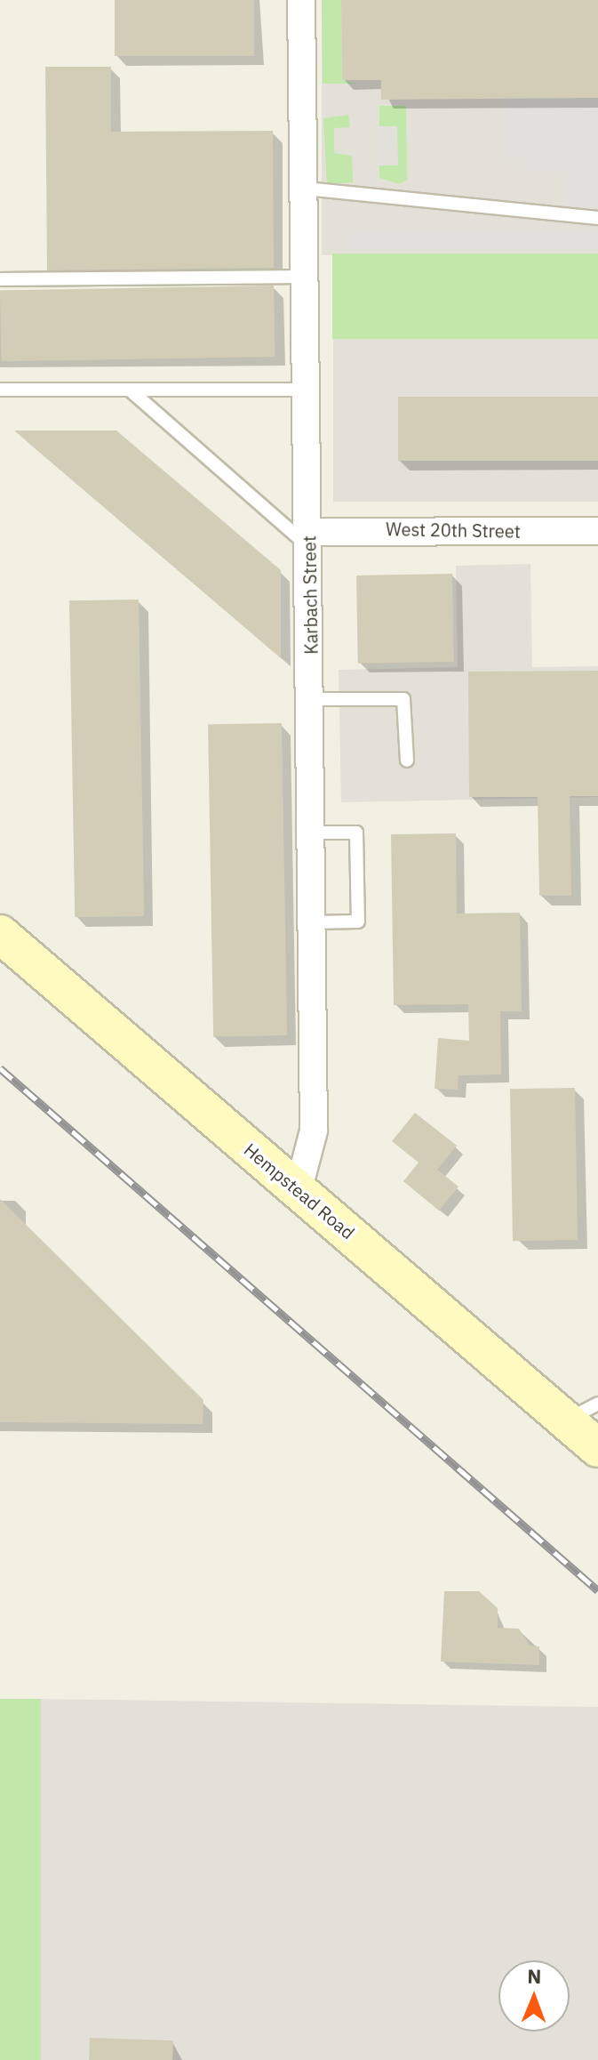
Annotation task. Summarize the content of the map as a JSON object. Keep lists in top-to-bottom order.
{
  "streets": {
    "main road": ["Hempstead Road"],
    "street": ["West 20th Street", "Karbach Street"]
  },
  "crossings": [
    ["West 20th Street", "Karbach Street"],
    ["Karbach Street", "Hempstead Road"]
  ],
  "north": "top"
}
